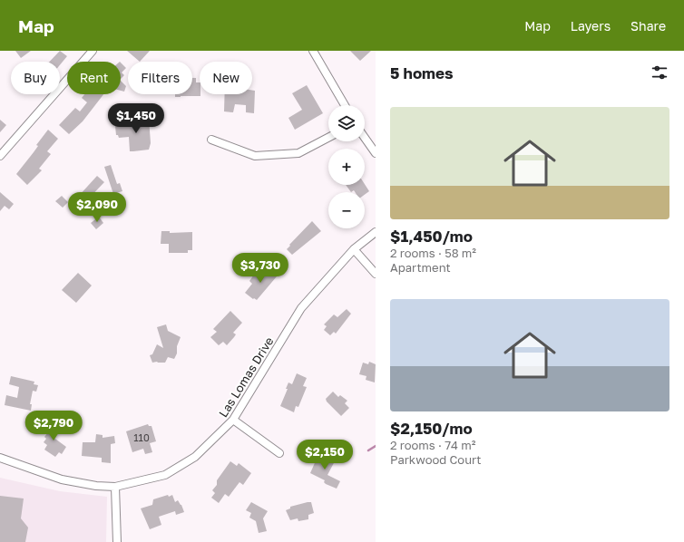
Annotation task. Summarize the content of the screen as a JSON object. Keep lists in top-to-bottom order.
{
  "streets": {
    "street": ["Las Lomas Drive"]
  },
  "house_numbers": ["110"],
  "page": {
    "header": "Map",
    "nav": ["Map", "Layers", "Share"],
    "heading": "5 homes",
    "chip": [
      "Buy",
      "Rent",
      "Filters",
      "New"
    ],
    "list": [
      {
        "name": "$1,450/mo",
        "note": "2 rooms · 58 m² · Apartment"
      },
      {
        "name": "$2,150/mo",
        "note": "2 rooms · 74 m² · Parkwood Court"
      }
    ],
    "price": [
      "$1,450",
      "$2,090",
      "$3,730",
      "$2,790",
      "$2,150"
    ],
    "map_buttons": ["+", "−"]
  }
}
